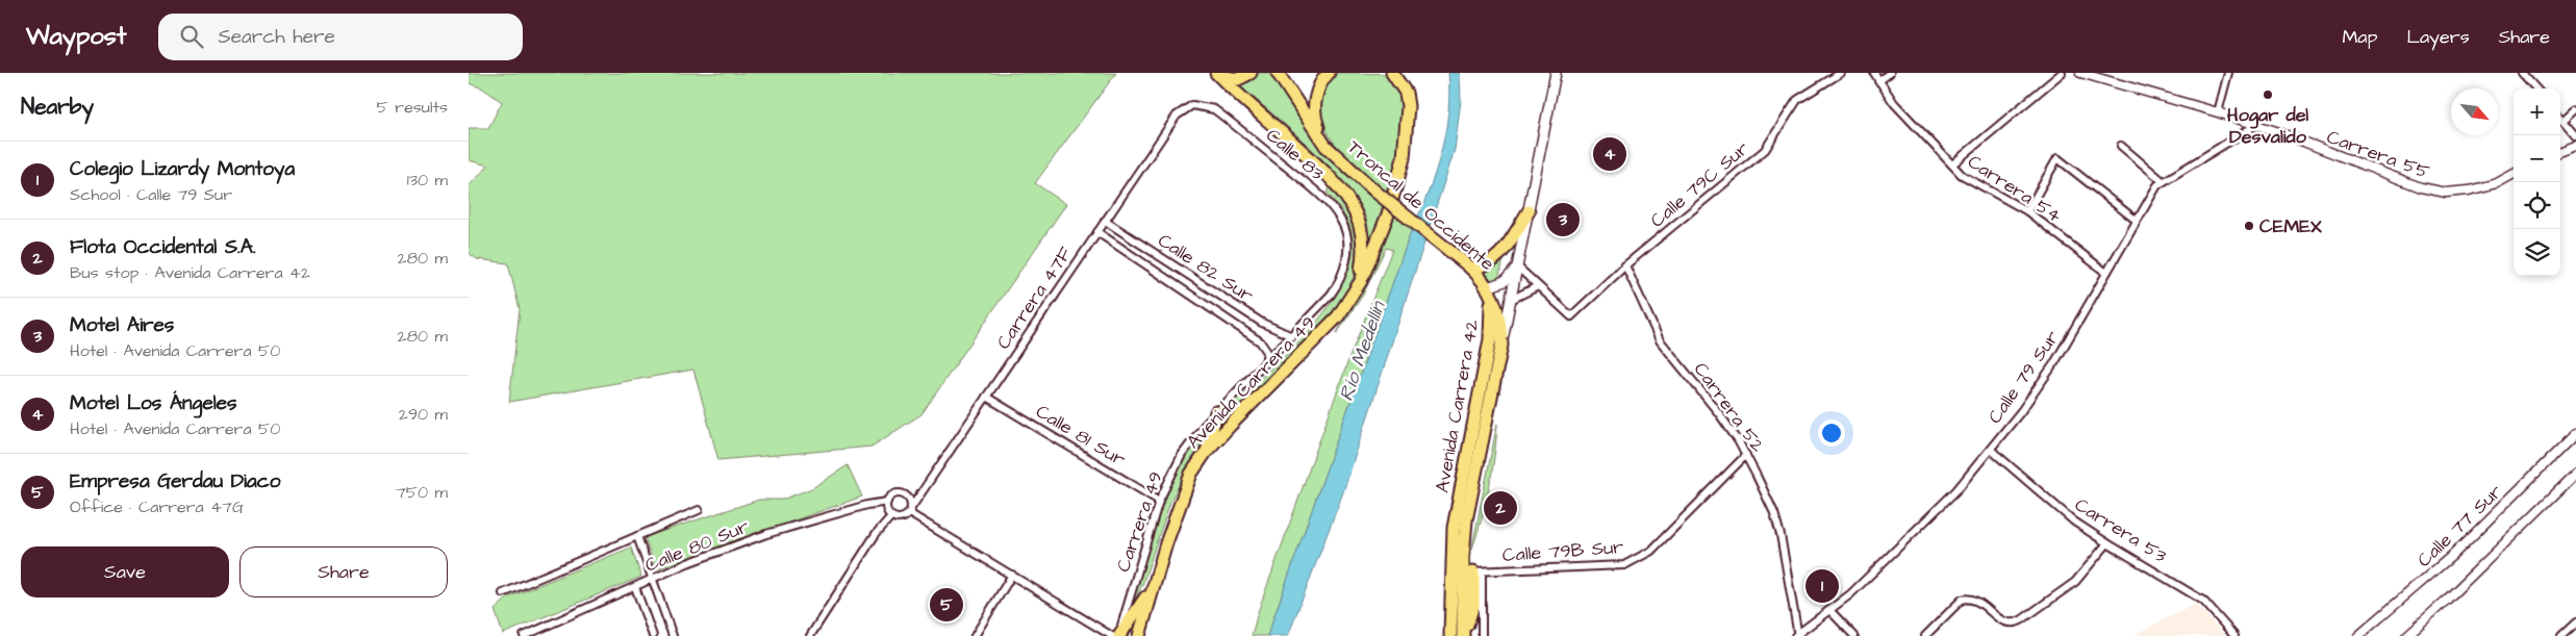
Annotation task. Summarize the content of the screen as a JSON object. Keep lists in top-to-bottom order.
{
  "streets": {
    "highway": ["Troncal de Occidente", "Avenida Carrera 49", "Avenida Carrera 42"],
    "street": [
      "Calle 83",
      "Carrera 55",
      "Calle 79C Sur",
      "Carrera 54",
      "Calle 82 Sur",
      "Carrera 47F",
      "Calle 79 Sur",
      "Carrera 52",
      "Calle 81 Sur",
      "Carrera 49",
      "Calle 77 Sur",
      "Carrera 53",
      "Calle 80 Sur",
      "Calle 79B Sur"
    ]
  },
  "crossings": [
    ["Calle 83", "Carrera 47F"],
    ["Calle 83", "Carrera 49"],
    ["Carrera 55", "Calle 79 Sur"],
    ["Calle 79C Sur", "Carrera 52"],
    ["Carrera 54", "Calle 79 Sur"],
    ["Troncal de Occidente", "Avenida Carrera 49"],
    ["Troncal de Occidente", "Avenida Carrera 42"],
    ["Calle 82 Sur", "Carrera 47F"],
    ["Calle 82 Sur", "Carrera 49"],
    ["Carrera 47F", "Calle 81 Sur"],
    ["Carrera 47F", "Calle 80 Sur"],
    ["Calle 79 Sur", "Carrera 52"],
    ["Calle 79 Sur", "Carrera 53"],
    ["Avenida Carrera 42", "Calle 79B Sur"],
    ["Carrera 52", "Calle 79B Sur"],
    ["Calle 81 Sur", "Carrera 49"]
  ],
  "water": ["Río Medellín"],
  "places": ["Hogar del Desvalido", "CEMEX"],
  "north": "bottom right",
  "page": {
    "header": "Waypost",
    "search": "Search here",
    "nav": ["Map", "Layers", "Share"],
    "heading": ["Nearby", "5 results"],
    "map_buttons": ["+", "−"],
    "pins": [
      "4",
      "3",
      "2",
      "1",
      "5"
    ],
    "list": [
      {
        "mark": "1",
        "name": "Colegio Lizardy Montoya",
        "note": "School · Calle 79 Sur",
        "value": "130 m"
      },
      {
        "mark": "2",
        "name": "Flota Occidental S.A.",
        "note": "Bus stop · Avenida Carrera 42",
        "value": "280 m"
      },
      {
        "mark": "3",
        "name": "Motel Aires",
        "note": "Hotel · Avenida Carrera 50",
        "value": "280 m"
      },
      {
        "mark": "4",
        "name": "Motel Los Ángeles",
        "note": "Hotel · Avenida Carrera 50",
        "value": "290 m"
      },
      {
        "mark": "5",
        "name": "Empresa Gerdau Diaco",
        "note": "Office · Carrera 47G",
        "value": "750 m"
      }
    ],
    "buttons": ["Save", "Share"]
  }
}
